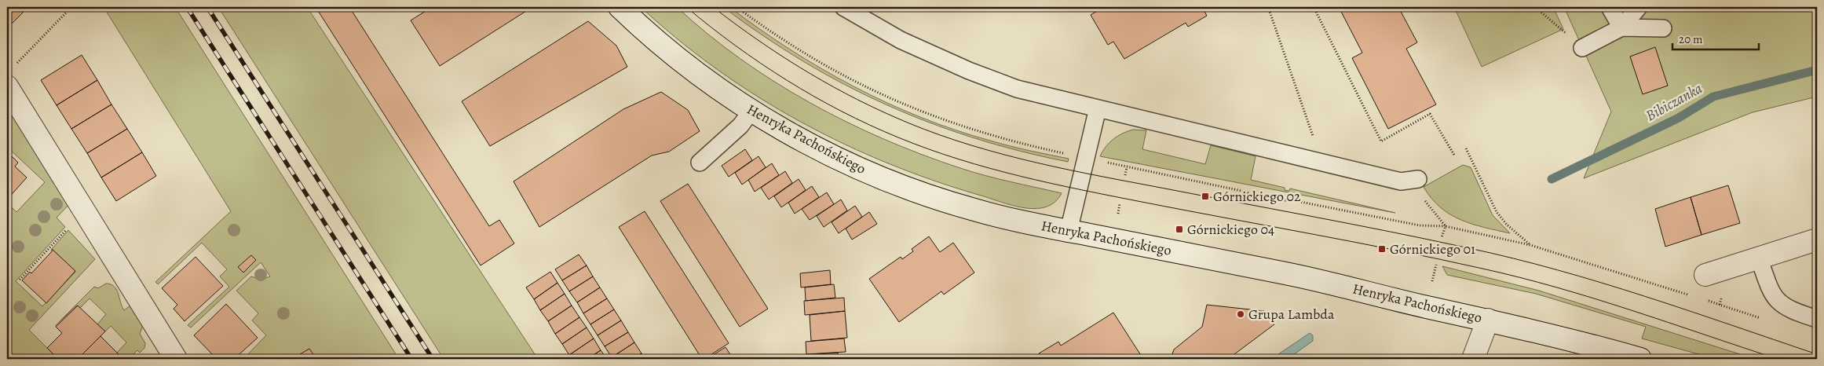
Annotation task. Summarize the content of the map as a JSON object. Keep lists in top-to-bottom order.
{
  "streets": {
    "street": ["Henryka Pachońskiego"]
  },
  "water": ["Bibiczanka"],
  "places": {
    "transit": ["Górnickiego 02", "Górnickiego 04", "Górnickiego 01"],
    "other": ["Grupa Lambda"]
  },
  "scale_bar": "20 m"
}
